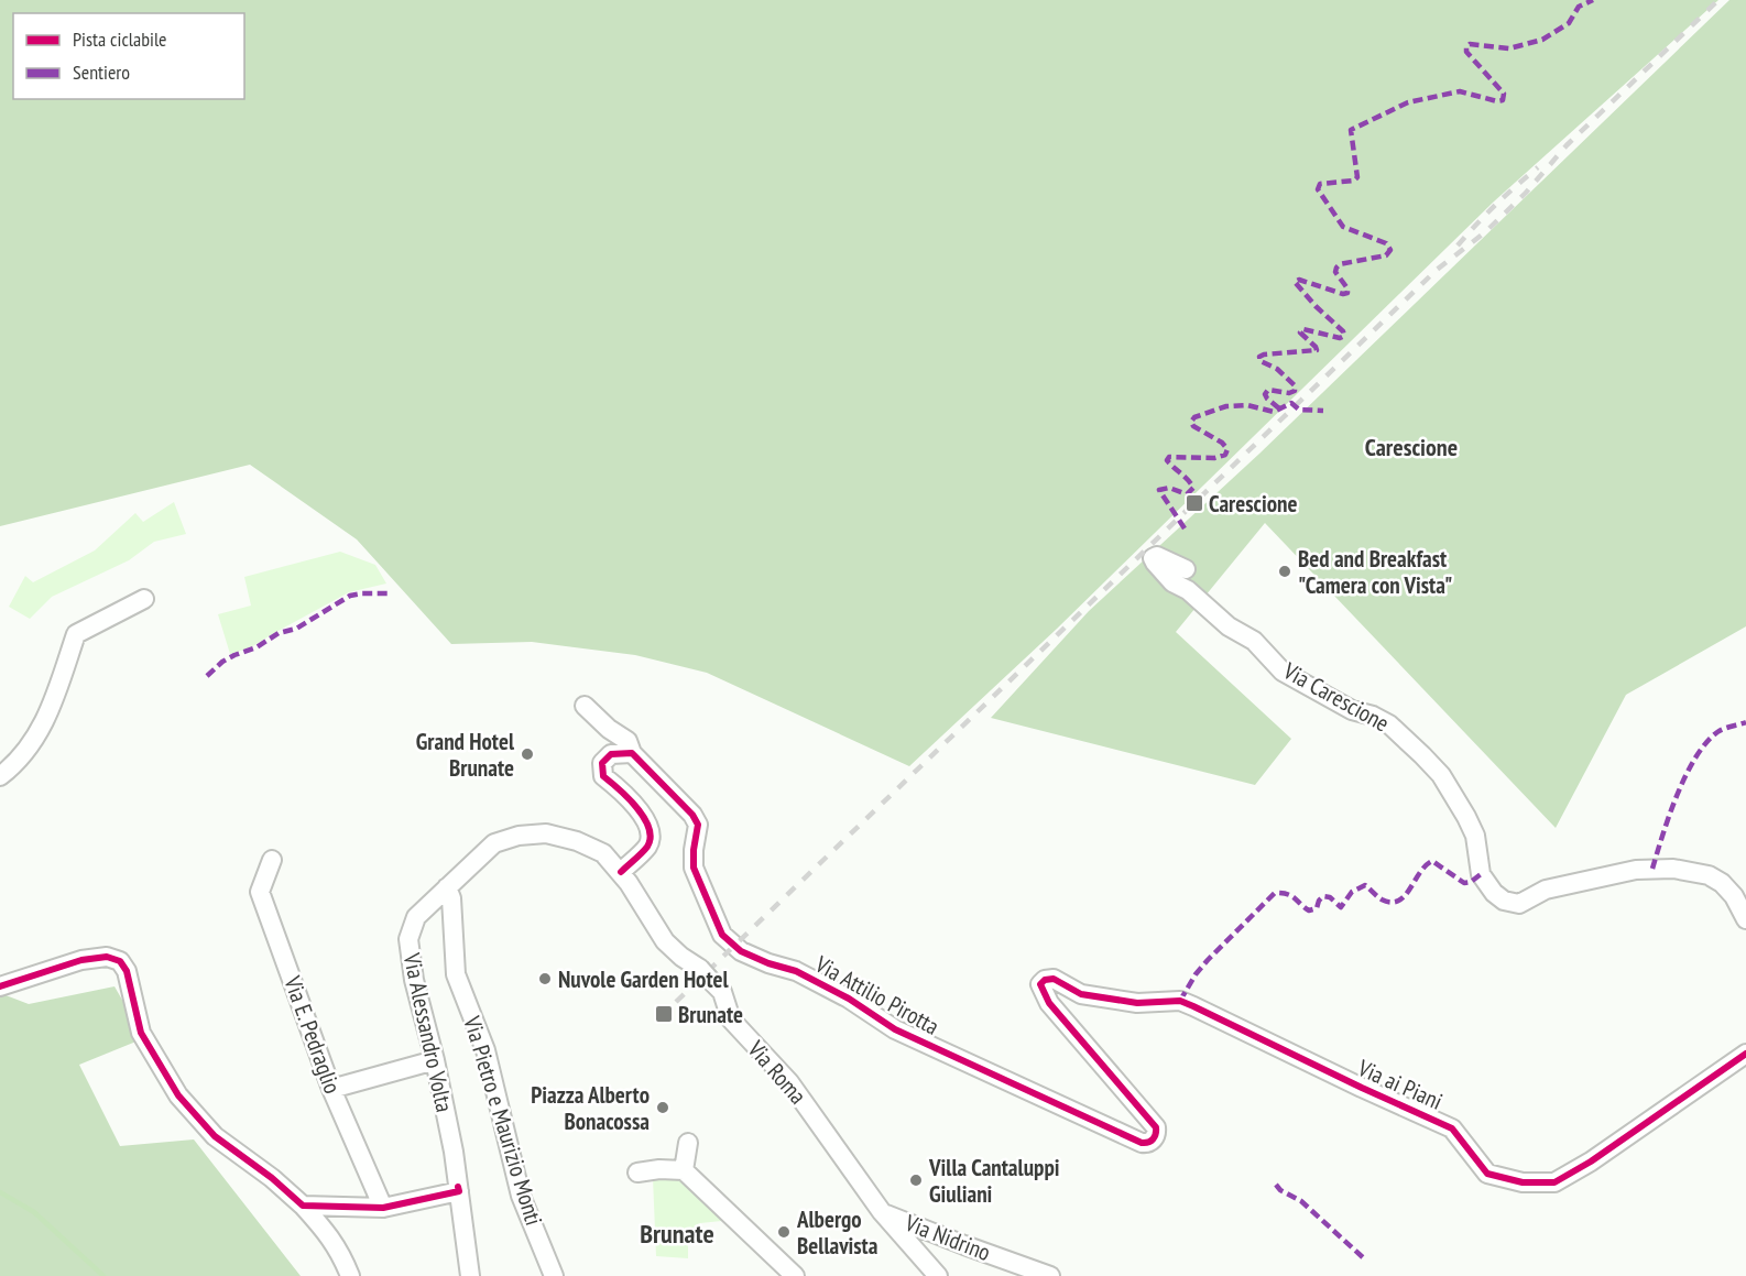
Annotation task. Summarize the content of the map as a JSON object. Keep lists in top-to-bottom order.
{
  "streets": {
    "street": [
      "Via Carescione",
      "Via Attilio Pirotta",
      "Via Alessandro Volta",
      "Via E. Pedraglio",
      "Via Roma",
      "Via ai Piani",
      "Via Pietro e Maurizio Monti",
      "Via Nidrino"
    ]
  },
  "crossings": [
    ["Via Attilio Pirotta", "Via ai Piani"],
    ["Via Alessandro Volta", "Via Roma"],
    ["Via Alessandro Volta", "Via Pietro e Maurizio Monti"],
    ["Via Roma", "Via Nidrino"]
  ],
  "districts": ["Carescione", "Brunate"],
  "places": {
    "transit": ["Carescione", "Brunate"],
    "other": [
      "Bed and Breakfast \"Camera con Vista\"",
      "Grand Hotel Brunate",
      "Nuvole Garden Hotel",
      "Piazza Alberto Bonacossa",
      "Villa Cantaluppi Giuliani",
      "Albergo Bellavista"
    ]
  },
  "legend": ["Pista ciclabile", "Sentiero"]
}
